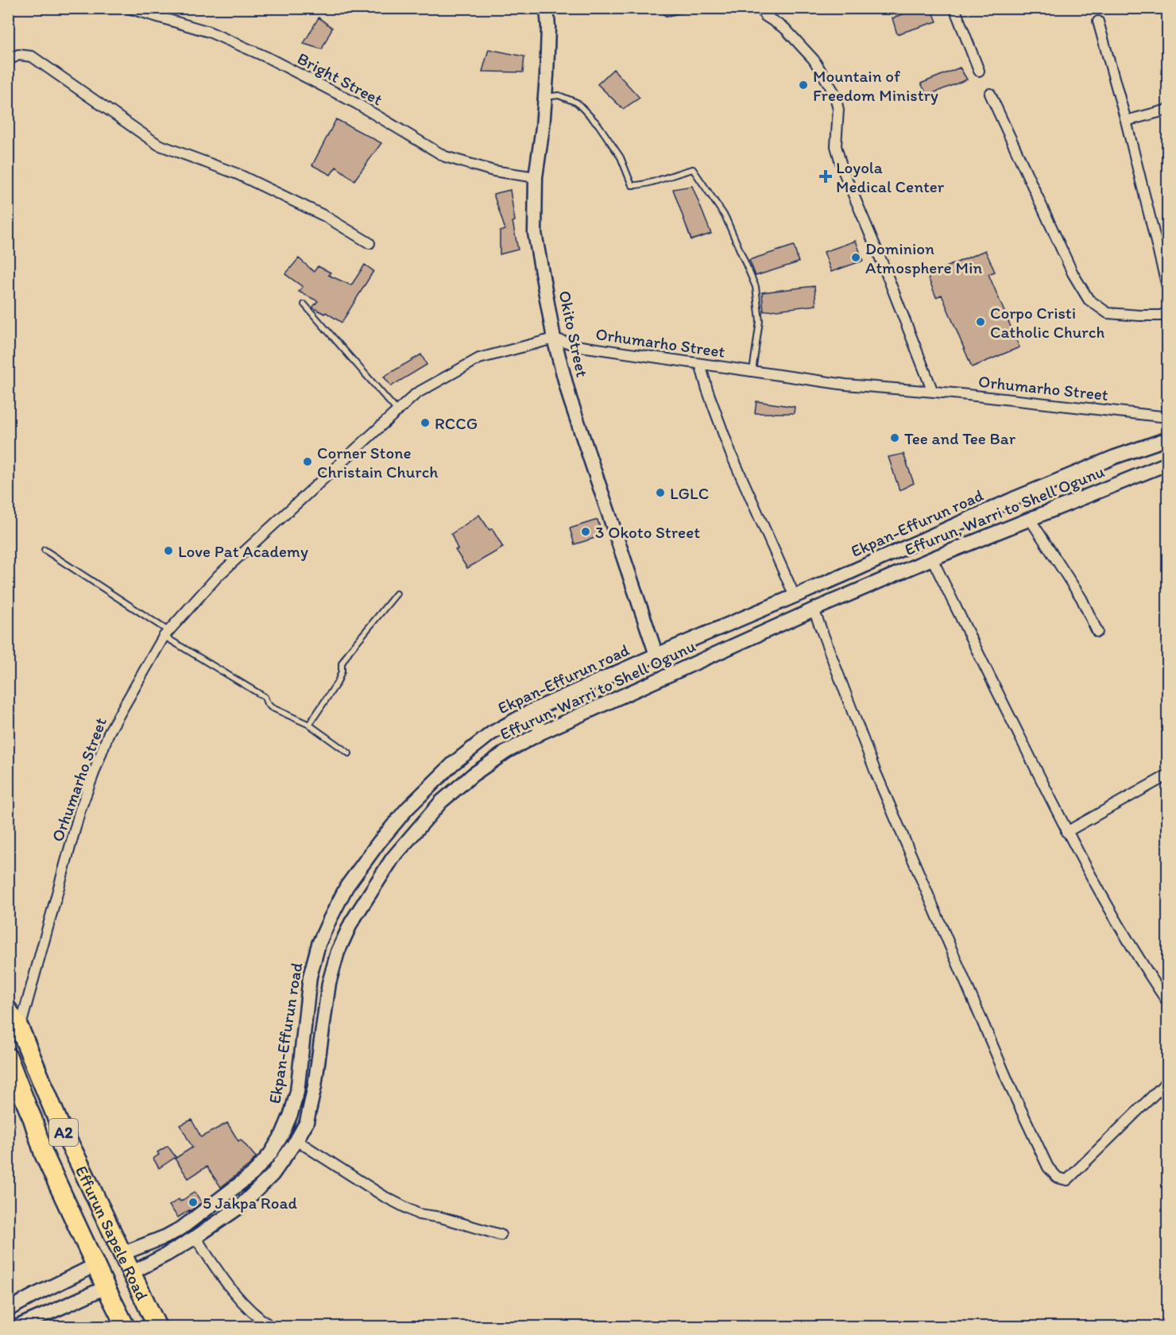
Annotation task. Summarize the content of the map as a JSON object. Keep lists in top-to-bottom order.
{
  "streets": {
    "highway": ["A2", "Effurun Sapele Road"],
    "main road": ["Okito Street", "Effurun, Warri to Shell Ogunu", "Ekpan-Effurun road"],
    "street": ["Bright Street", "Orhumarho Street"]
  },
  "crossings": [
    ["Bright Street", "Okito Street"],
    ["Okito Street", "Orhumarho Street"],
    ["Okito Street", "Ekpan-Effurun road"],
    ["Orhumarho Street", "Effurun Sapele Road"],
    ["Effurun, Warri to Shell Ogunu", "Effurun Sapele Road"],
    ["Ekpan-Effurun road", "Effurun Sapele Road"]
  ],
  "places": {
    "other": [
      "Mountain of Freedom Ministry",
      "Dominion Atmosphere Min",
      "Corpo Cristi Catholic Church",
      "RCCG",
      "Tee and Tee Bar",
      "Corner Stone Christain Church",
      "LGLC",
      "3 Okoto Street",
      "Love Pat Academy",
      "5 Jakpa Road"
    ],
    "health": ["Loyola Medical Center"]
  }
}
